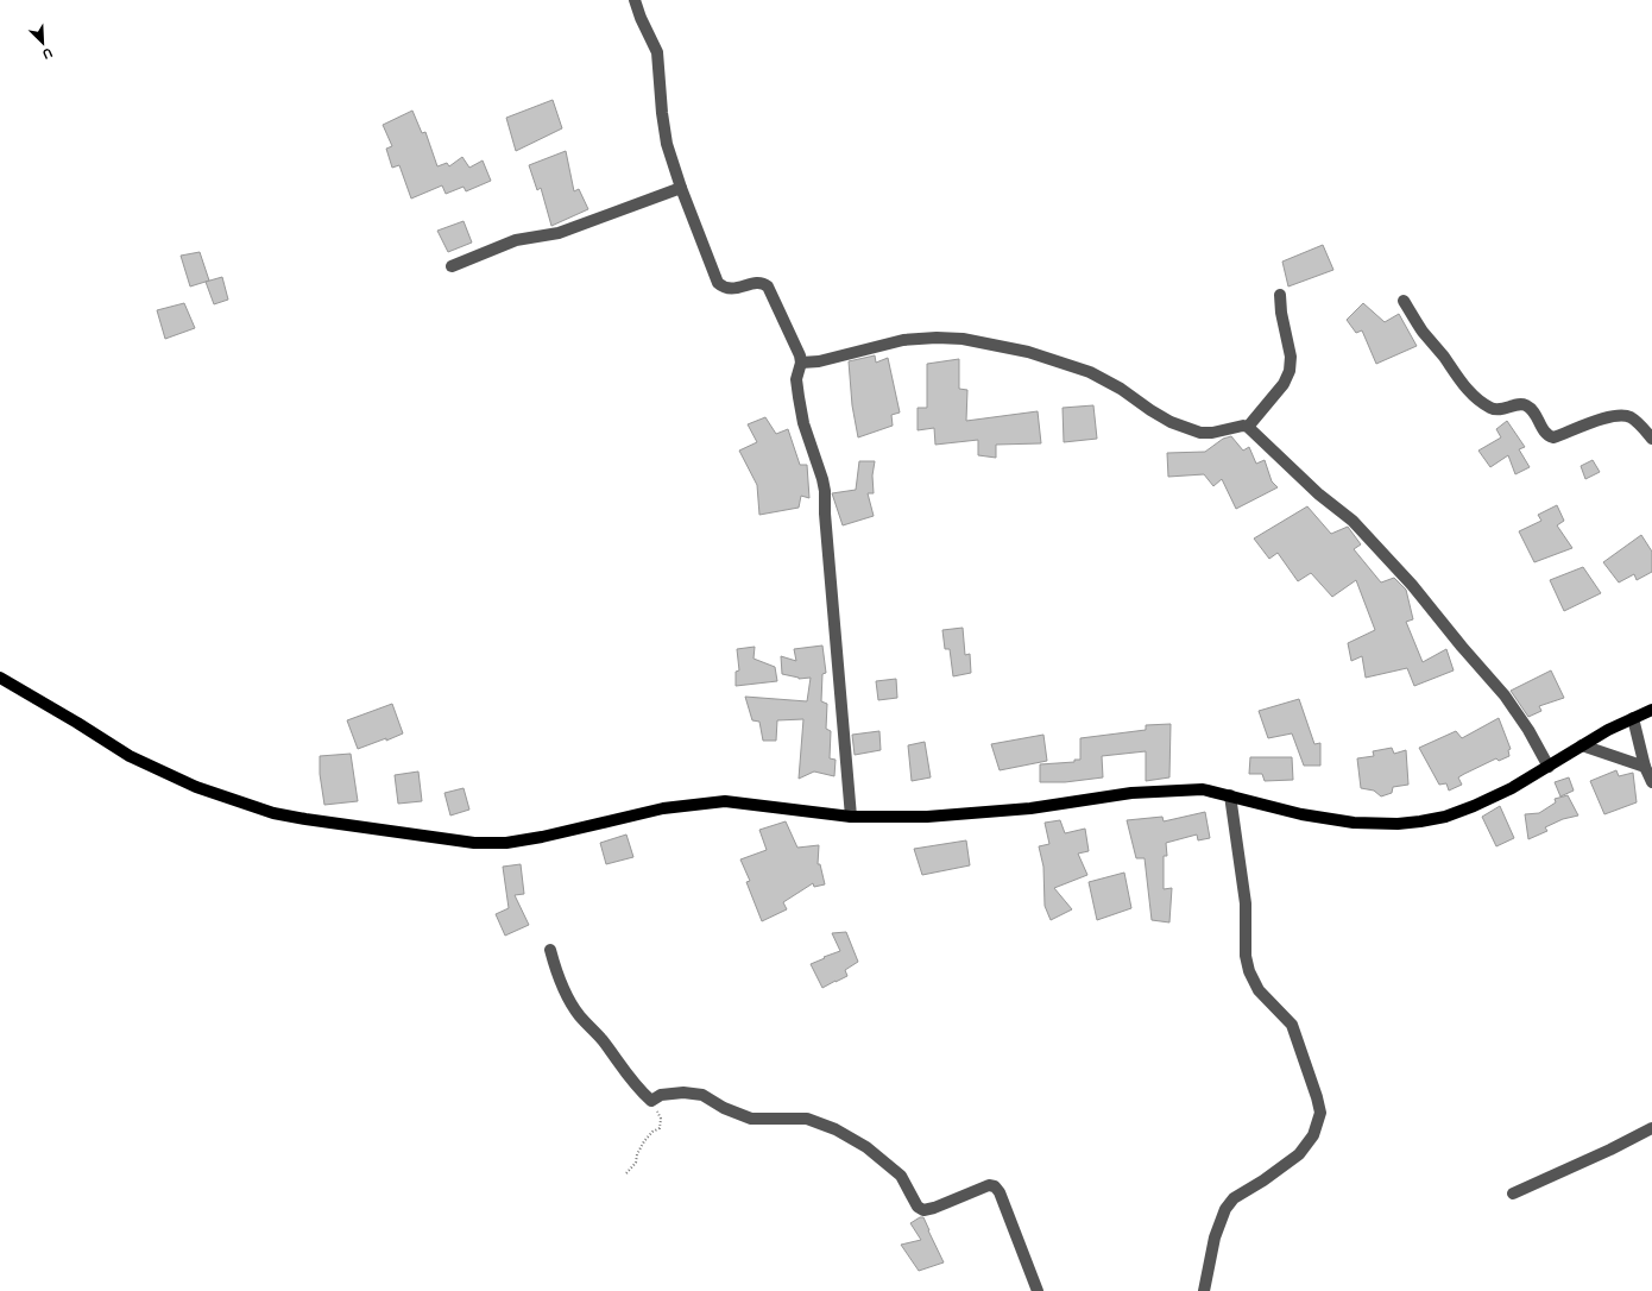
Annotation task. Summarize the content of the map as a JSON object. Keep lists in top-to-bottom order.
{
  "north": "bottom right"
}
